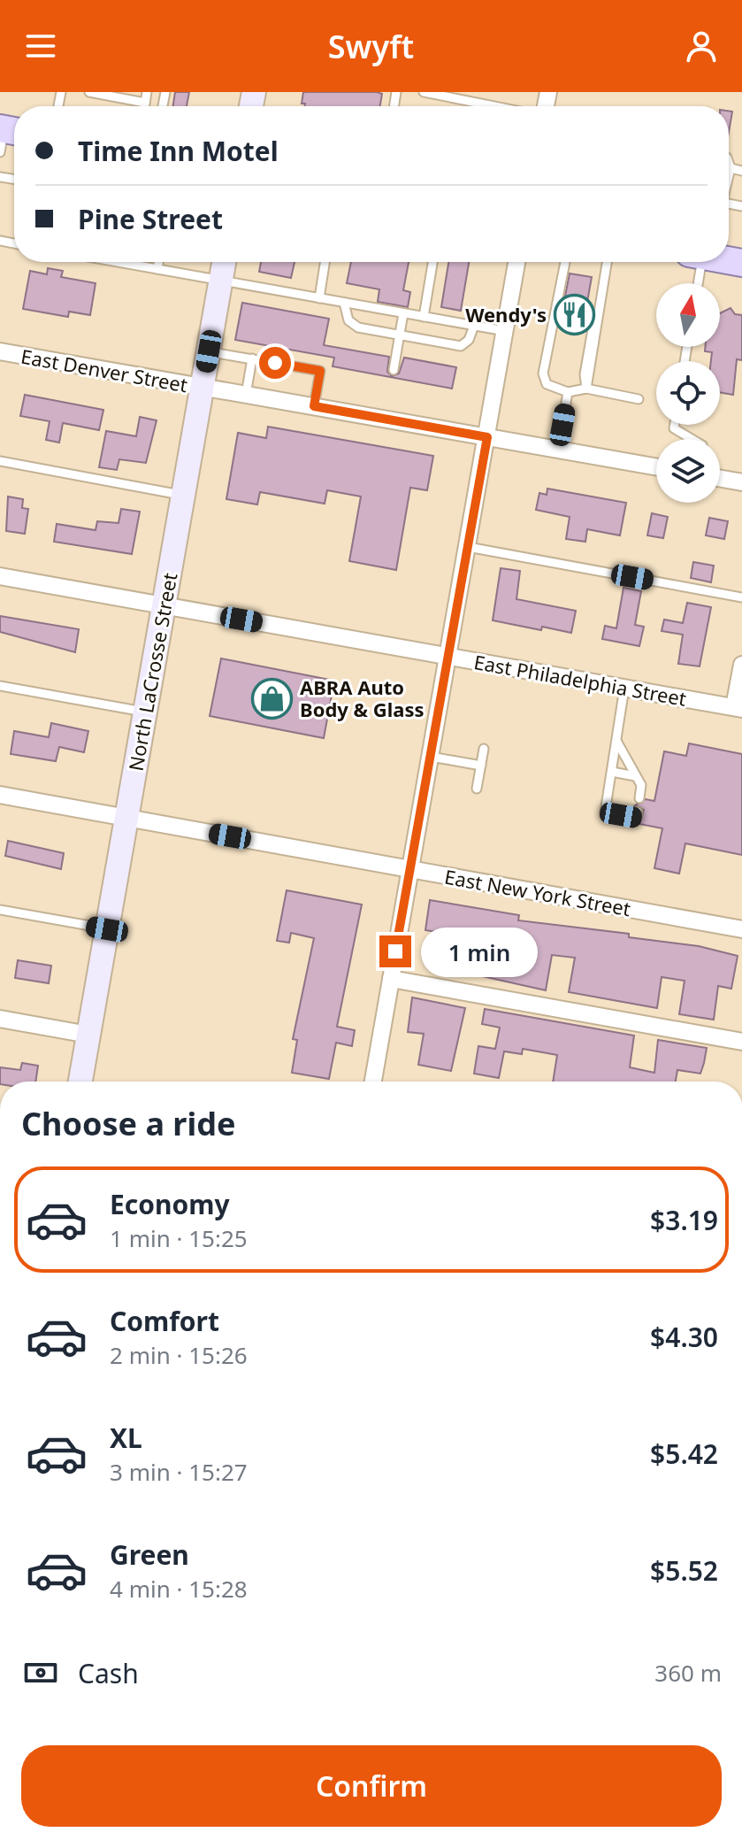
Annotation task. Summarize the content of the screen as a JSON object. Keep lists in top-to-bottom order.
{
  "streets": {
    "main road": ["North LaCrosse Street"],
    "street": ["East Denver Street", "East Philadelphia Street", "East New York Street"]
  },
  "crossings": [
    ["East Denver Street", "North LaCrosse Street"],
    ["North LaCrosse Street", "East Philadelphia Street"],
    ["North LaCrosse Street", "East New York Street"]
  ],
  "places": {
    "restaurant": ["Wendy's"],
    "shop": ["ABRA Auto Body & Glass"]
  },
  "north": "top",
  "page": {
    "header": "Swyft",
    "banner": ["Time Inn Motel", "Pine Street"],
    "bubble": "1 min",
    "heading": "Choose a ride",
    "list": [
      {
        "name": "Economy",
        "note": "1 min · 15:25",
        "value": "$3.19"
      },
      {
        "name": "Comfort",
        "note": "2 min · 15:26",
        "value": "$4.30"
      },
      {
        "name": "XL",
        "note": "3 min · 15:27",
        "value": "$5.42"
      },
      {
        "name": "Green",
        "note": "4 min · 15:28",
        "value": "$5.52"
      }
    ],
    "pay": ["Cash", "360 m"],
    "buttons": "Confirm"
  }
}
